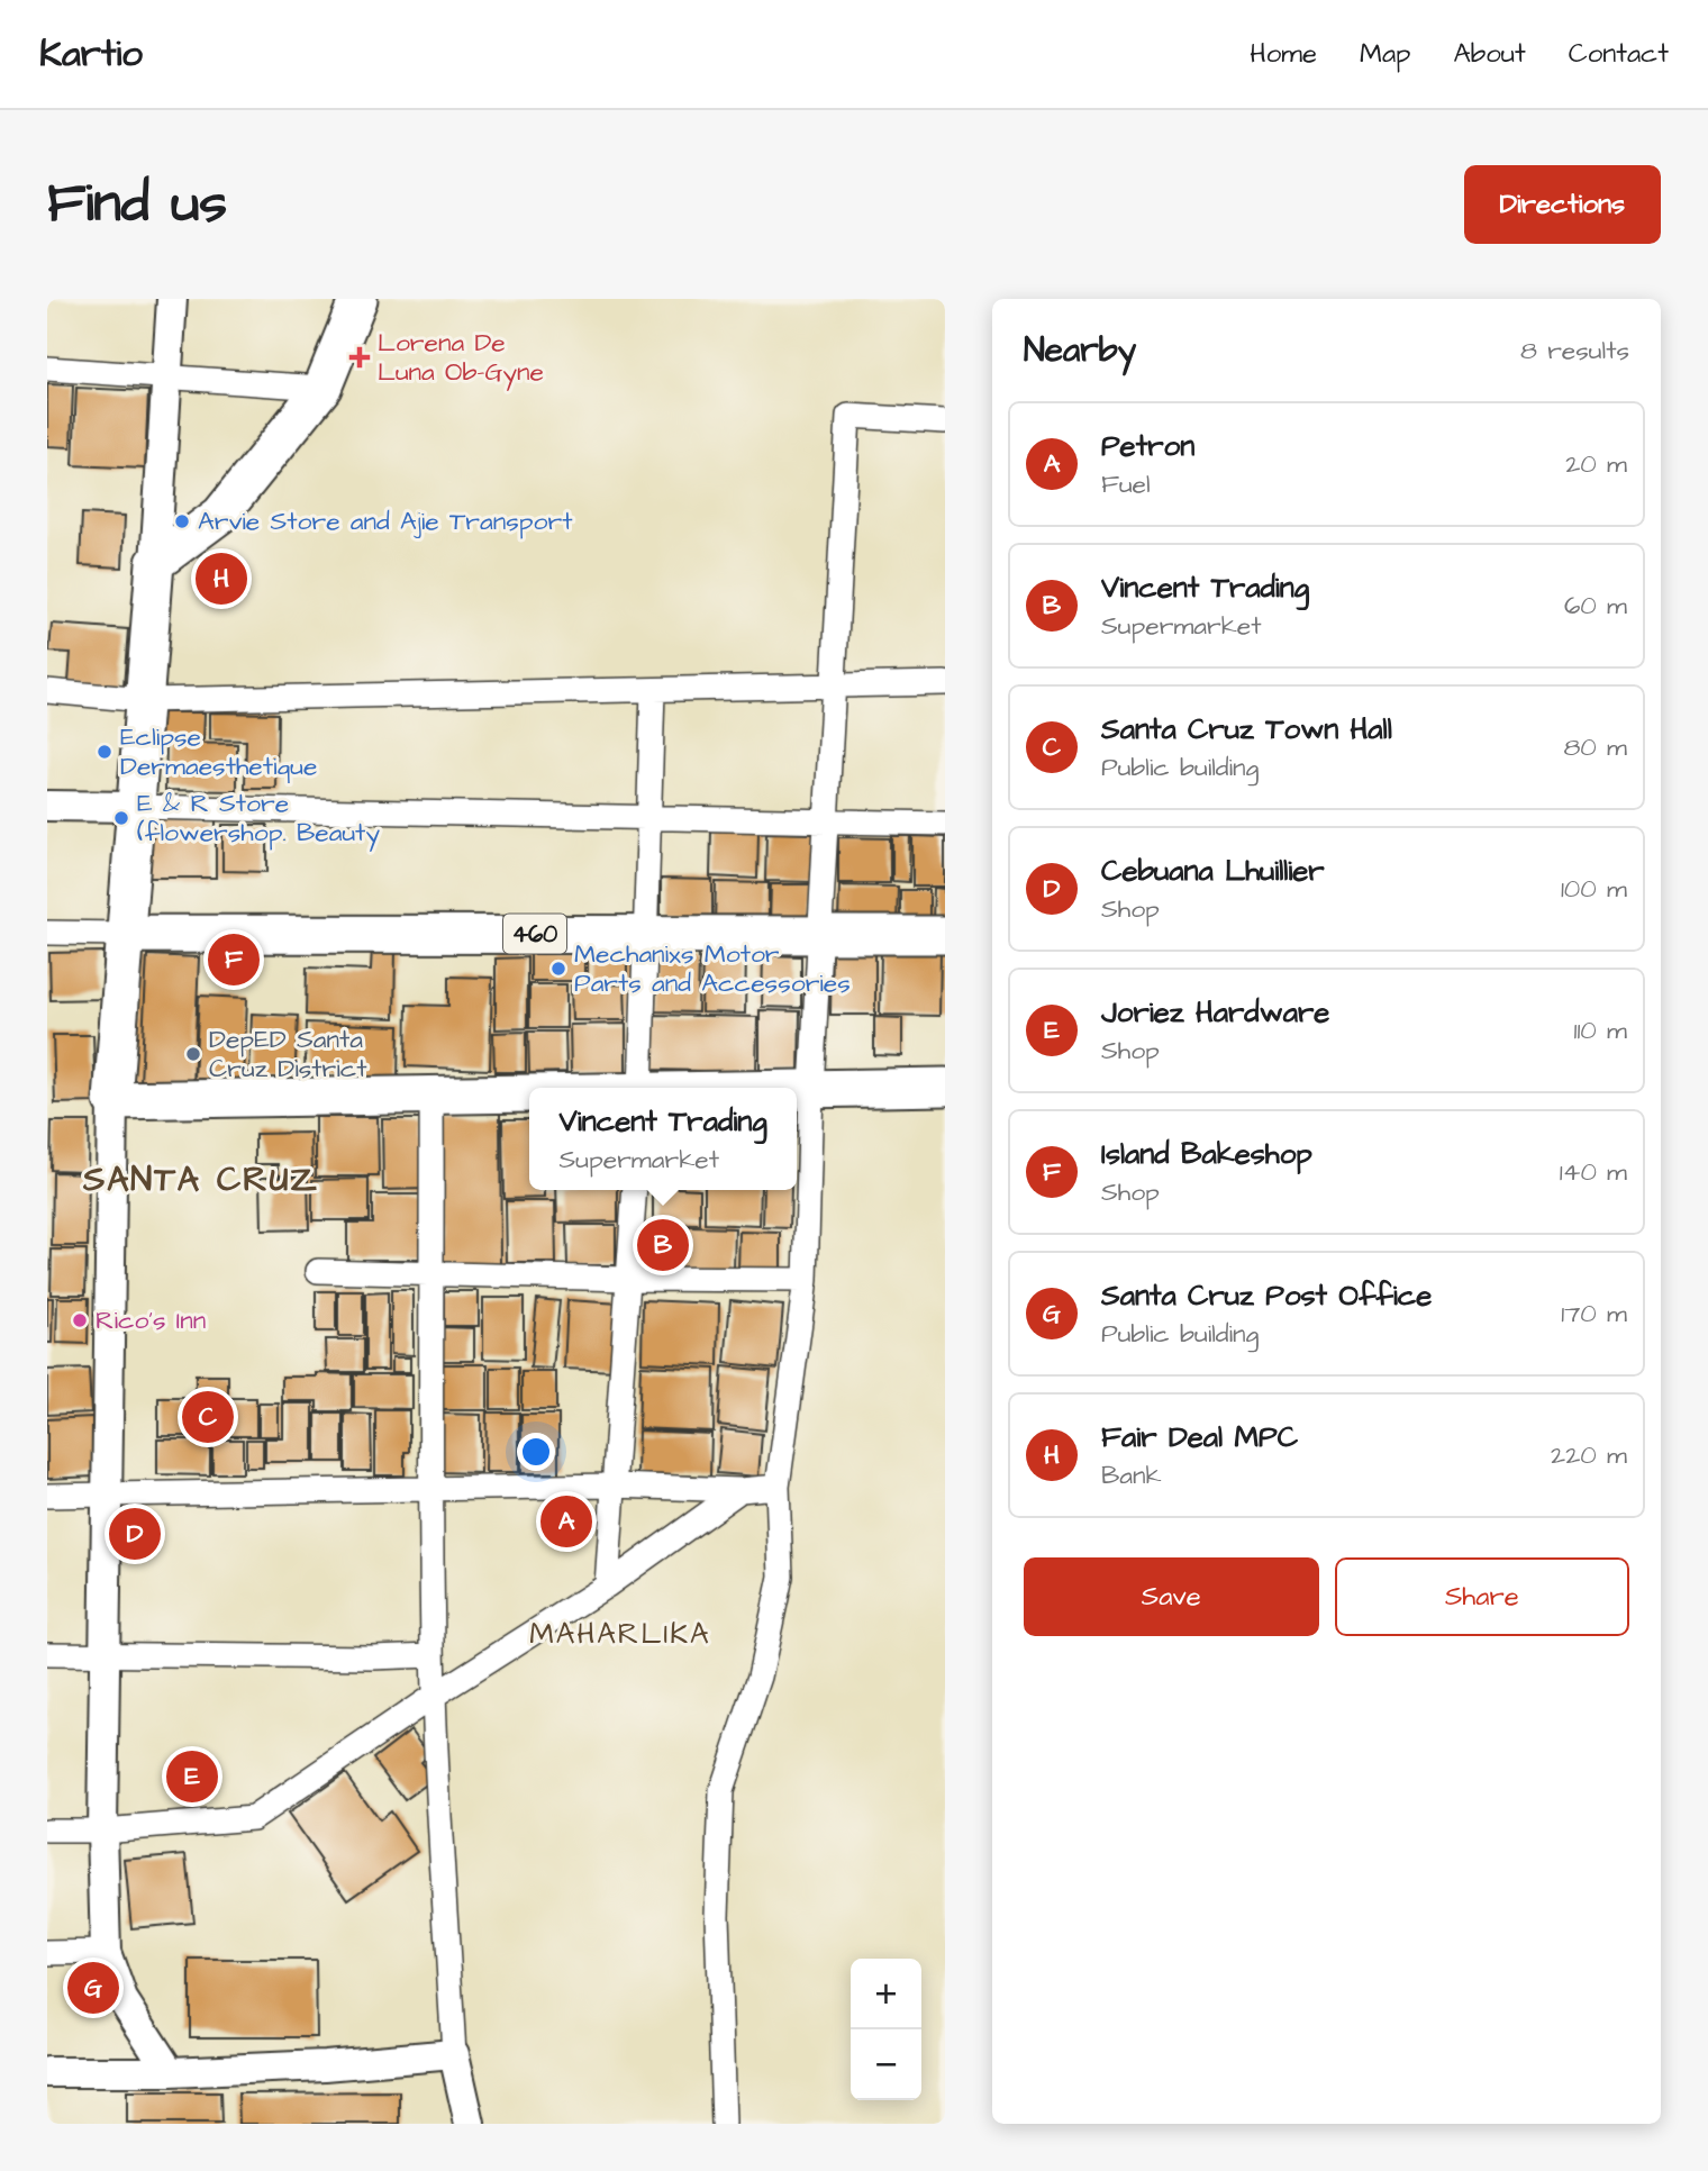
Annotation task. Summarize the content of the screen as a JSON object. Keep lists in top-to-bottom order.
{
  "streets": {
    "main road": ["460"]
  },
  "districts": ["SANTA CRUZ", "MAHARLIKA"],
  "places": {
    "health": ["Lorena De Luna Ob-Gyne"],
    "other": [
      "Arvie Store and Ajie Transport",
      "Eclipse Dermaesthetique",
      "E & R Store (flowershop. Beauty",
      "Mechanixs Motor Parts and Accessories",
      "DepED Santa Cruz District",
      "Rico's Inn"
    ]
  },
  "page": {
    "header": "Kartio",
    "nav": [
      "Home",
      "Map",
      "About",
      "Contact"
    ],
    "buttons": [
      "Directions",
      ["Save", "Share"]
    ],
    "title": "Find us",
    "heading": ["Nearby", "8 results"],
    "list": [
      {
        "mark": "A",
        "name": "Petron",
        "note": "Fuel",
        "value": "20 m"
      },
      {
        "mark": "B",
        "name": "Vincent Trading",
        "note": "Supermarket",
        "value": "60 m"
      },
      {
        "mark": "C",
        "name": "Santa Cruz Town Hall",
        "note": "Public building",
        "value": "80 m"
      },
      {
        "mark": "D",
        "name": "Cebuana Lhuillier",
        "note": "Shop",
        "value": "100 m"
      },
      {
        "mark": "E",
        "name": "Joriez Hardware",
        "note": "Shop",
        "value": "110 m"
      },
      {
        "mark": "F",
        "name": "Island Bakeshop",
        "note": "Shop",
        "value": "140 m"
      },
      {
        "mark": "G",
        "name": "Santa Cruz Post Office",
        "note": "Public building",
        "value": "170 m"
      },
      {
        "mark": "H",
        "name": "Fair Deal MPC",
        "note": "Bank",
        "value": "220 m"
      }
    ],
    "pins": [
      "H",
      "F",
      "B",
      "C",
      "A",
      "D",
      "E",
      "G"
    ],
    "popup": ["Vincent Trading", "Supermarket"],
    "map_buttons": ["+", "−"]
  }
}
